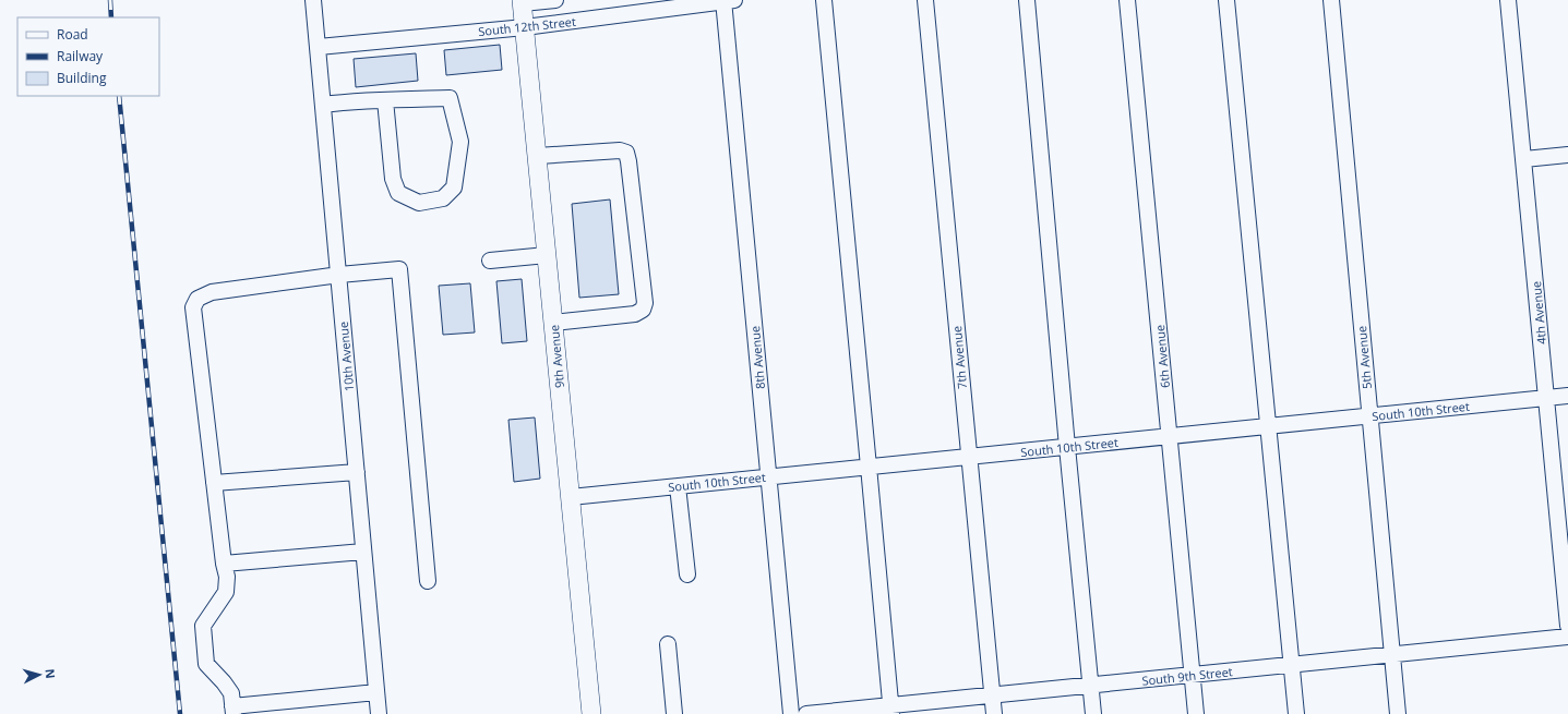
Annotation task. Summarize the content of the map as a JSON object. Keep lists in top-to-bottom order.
{
  "streets": {
    "main road": ["9th Avenue"],
    "street": [
      "South 12th Street",
      "4th Avenue",
      "10th Avenue",
      "6th Avenue",
      "8th Avenue",
      "7th Avenue",
      "5th Avenue",
      "South 10th Street",
      "South 9th Street"
    ]
  },
  "crossings": [
    ["South 12th Street", "10th Avenue"],
    ["South 12th Street", "9th Avenue"],
    ["South 12th Street", "8th Avenue"],
    ["4th Avenue", "South 10th Street"],
    ["9th Avenue", "South 10th Street"],
    ["6th Avenue", "South 10th Street"],
    ["6th Avenue", "South 9th Street"],
    ["8th Avenue", "South 10th Street"],
    ["7th Avenue", "South 10th Street"],
    ["7th Avenue", "South 9th Street"],
    ["5th Avenue", "South 10th Street"],
    ["5th Avenue", "South 9th Street"]
  ],
  "legend": ["Road", "Railway", "Building"],
  "north": "right"
}
